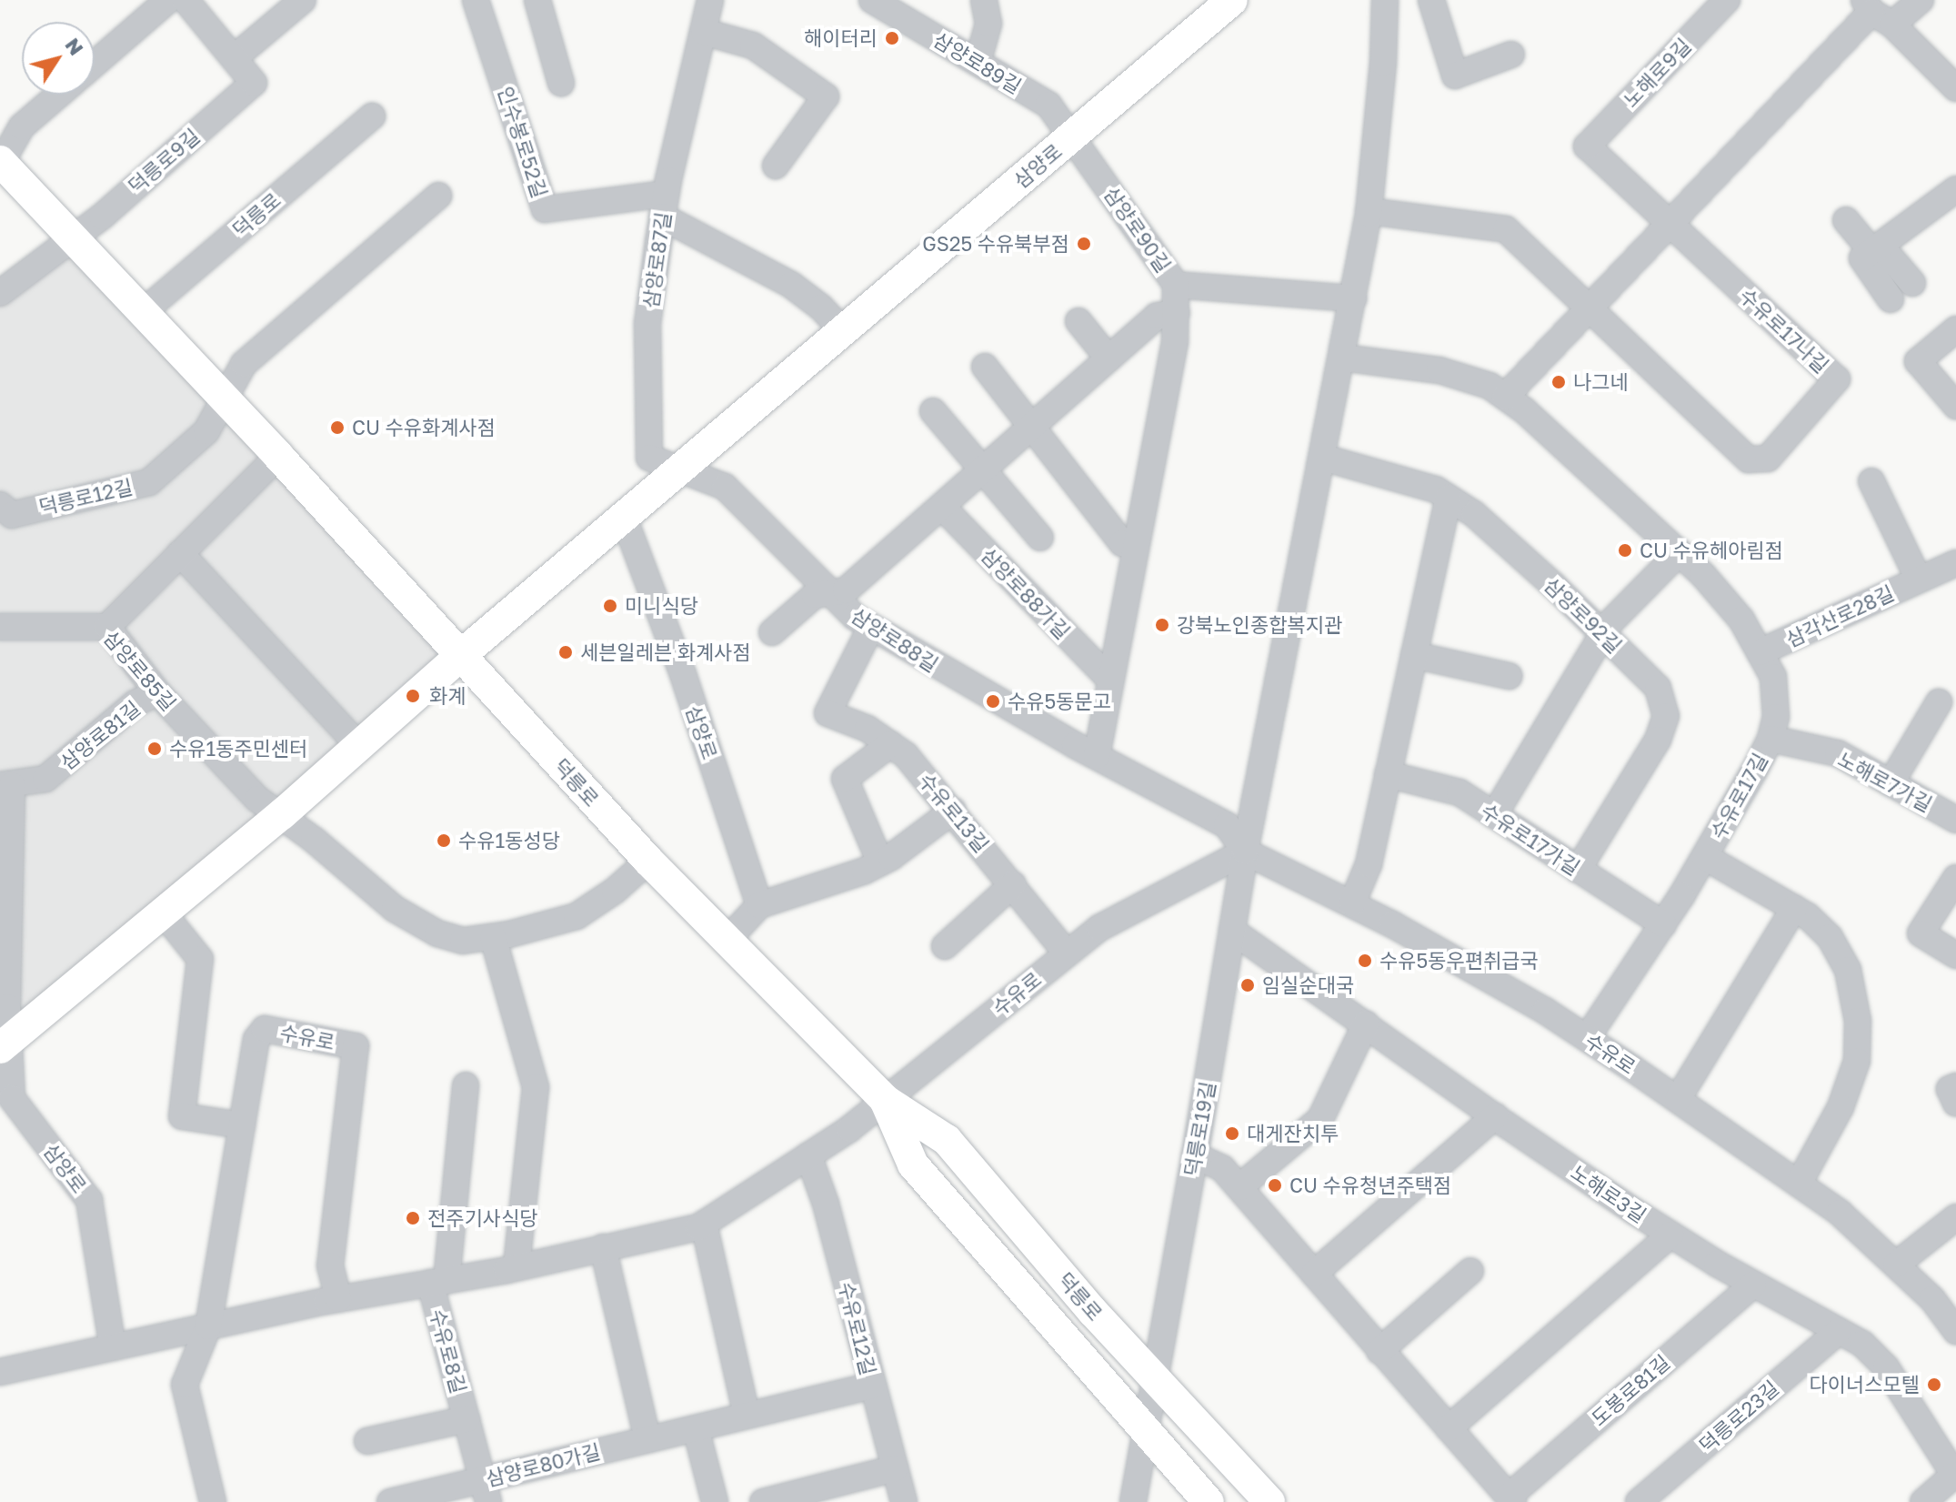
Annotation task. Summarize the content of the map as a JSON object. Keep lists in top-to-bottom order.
{
  "streets": {
    "main road": ["삼양로", "덕릉로"],
    "street": [
      "삼양로89길",
      "노해로9길",
      "인수봉로52길",
      "덕릉로9길",
      "삼양로90길",
      "삼양로87길",
      "수유로17나길",
      "덕릉로12길",
      "삼양로88가길",
      "삼양로92길",
      "삼각산로28길",
      "삼양로88길",
      "삼양로85길",
      "삼양로81길",
      "노해로7가길",
      "수유로17길",
      "수유로13길",
      "수유로17가길",
      "수유로",
      "덕릉로19길",
      "노해로3길",
      "수유로12길",
      "수유로8길",
      "도봉로81길",
      "덕릉로23길",
      "삼양로80가길"
    ]
  },
  "crossings": [
    ["삼양로89길", "삼양로"],
    ["삼양로89길", "삼양로90길"],
    ["노해로9길", "수유로17나길"],
    ["인수봉로52길", "삼양로87길"],
    ["덕릉로9길", "덕릉로"],
    ["삼양로", "덕릉로"],
    ["삼양로", "삼양로90길"],
    ["삼양로", "삼양로87길"],
    ["삼양로", "삼양로88길"],
    ["삼양로", "삼양로85길"],
    ["삼양로", "삼양로81길"],
    ["삼양로", "수유로"],
    ["덕릉로", "덕릉로12길"],
    ["덕릉로", "수유로"],
    ["덕릉로", "덕릉로19길"],
    ["삼양로87길", "삼양로88길"],
    ["삼양로92길", "수유로17가길"],
    ["삼각산로28길", "수유로17길"],
    ["삼양로88길", "수유로13길"],
    ["삼양로88길", "수유로"],
    ["삼양로88길", "덕릉로19길"],
    ["삼양로85길", "삼양로81길"],
    ["노해로7가길", "수유로17길"],
    ["수유로17길", "수유로17가길"],
    ["수유로17길", "수유로"],
    ["수유로13길", "수유로"],
    ["수유로", "덕릉로19길"],
    ["수유로", "수유로12길"],
    ["수유로", "수유로8길"],
    ["덕릉로19길", "노해로3길"],
    ["덕릉로19길", "도봉로81길"],
    ["노해로3길", "도봉로81길"],
    ["노해로3길", "덕릉로23길"],
    ["수유로12길", "삼양로80가길"],
    ["수유로8길", "삼양로80가길"]
  ],
  "places": [
    "해이터리",
    "GS25 수유북부점",
    "나그네",
    "CU 수유화계사점",
    "CU 수유헤아림점",
    "미니식당",
    "강북노인종합복지관",
    "세븐일레븐 화계사점",
    "화계",
    "수유5동문고",
    "수유1동주민센터",
    "수유1동성당",
    "수유5동우편취급국",
    "임실순대국",
    "대게잔치투",
    "CU 수유청년주택점",
    "전주기사식당",
    "다이너스모텔"
  ],
  "north": "top right"
}
